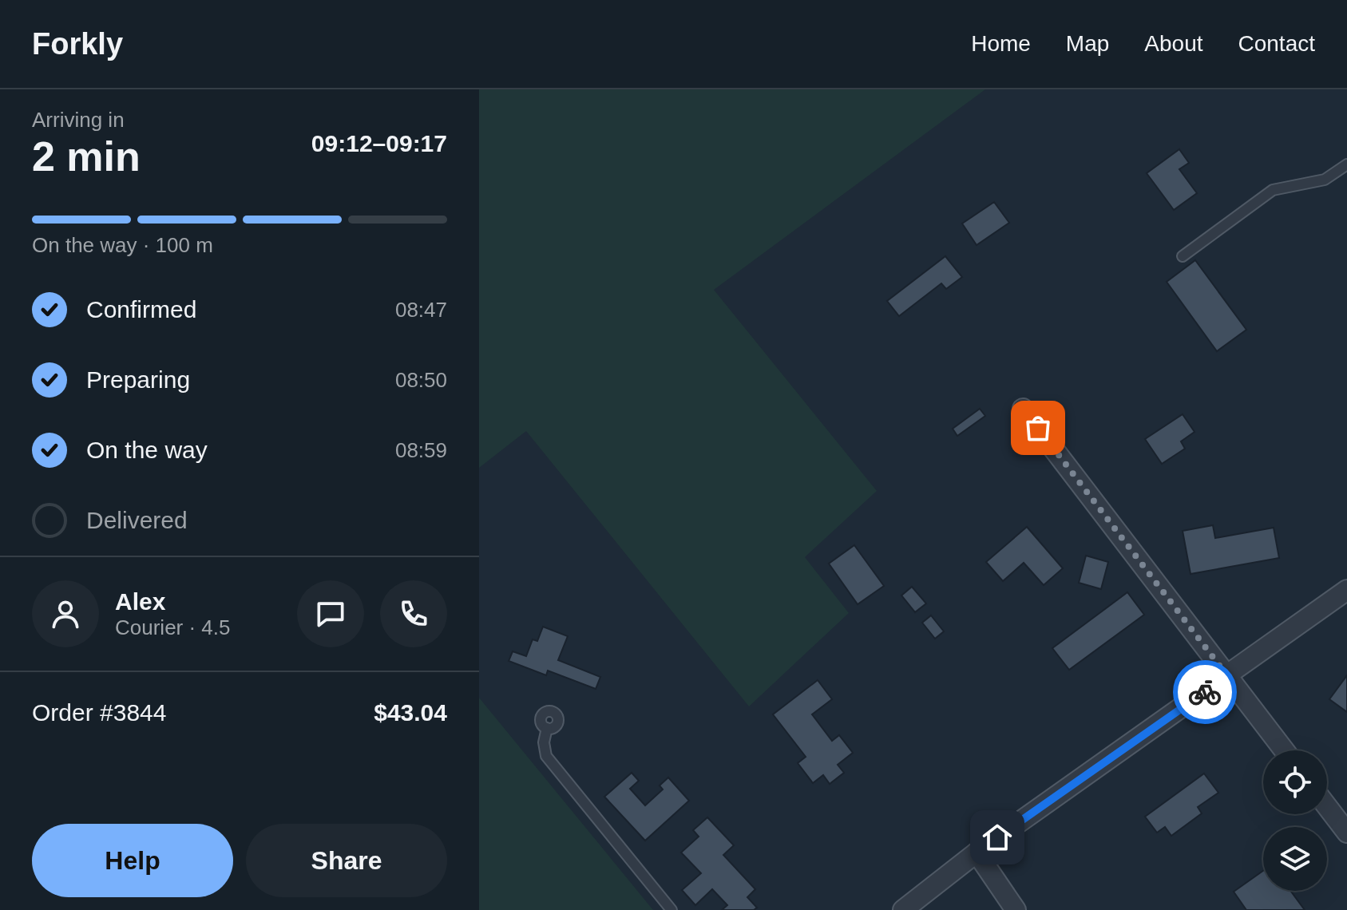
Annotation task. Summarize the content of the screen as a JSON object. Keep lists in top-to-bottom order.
{
  "page": {
    "header": "Forkly",
    "nav": [
      "Home",
      "Map",
      "About",
      "Contact"
    ],
    "heading": ["2 min", "Arriving in", "09:12–09:17"],
    "panel": [
      "Alex",
      "Courier · 4.5",
      "Order #3844",
      "$43.04"
    ],
    "bar": "On the way · 100 m",
    "list": [
      ["Confirmed", "08:47"],
      ["Preparing", "08:50"],
      ["On the way", "08:59"],
      "Delivered"
    ],
    "buttons": ["Help", "Share"]
  }
}
